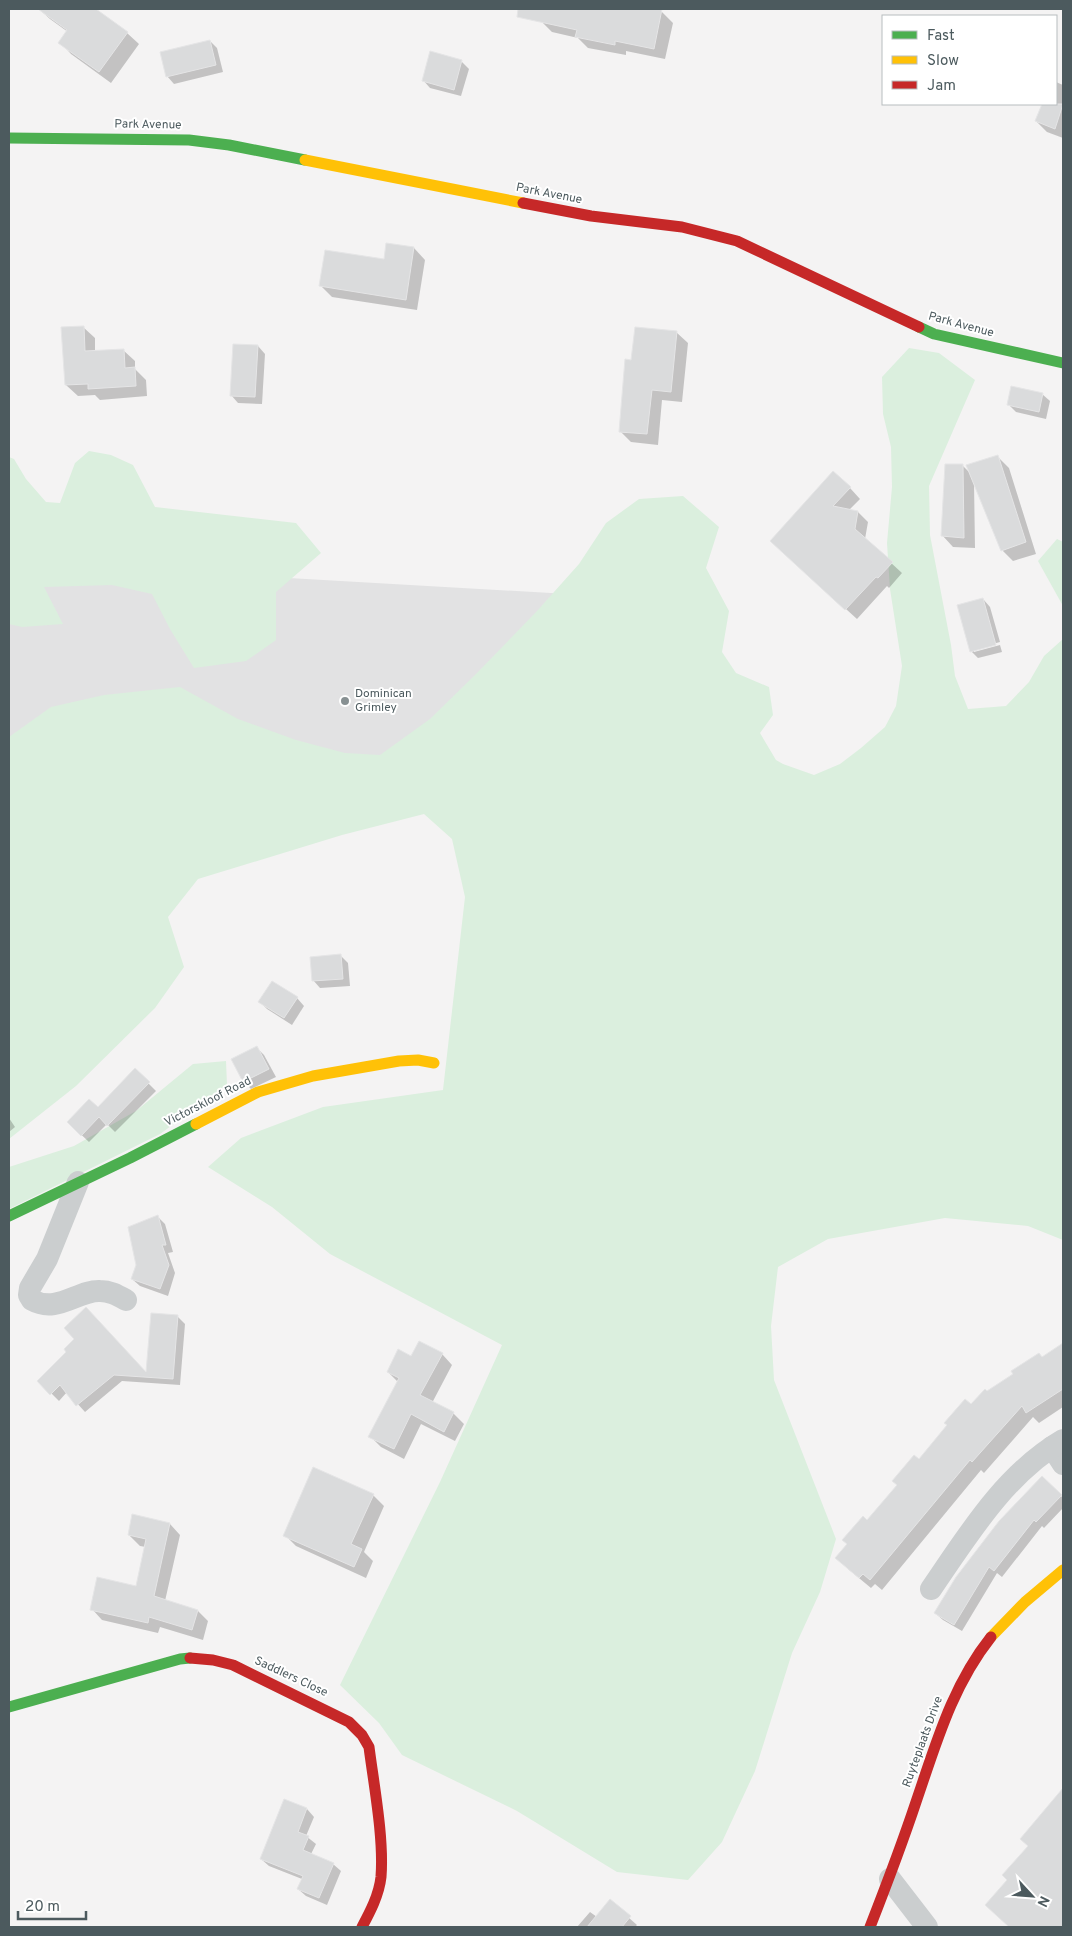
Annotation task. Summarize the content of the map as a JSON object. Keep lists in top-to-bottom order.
{
  "streets": {
    "street": [
      "Park Avenue",
      "Victorskloof Road",
      "Saddlers Close",
      "Ruyteplaats Drive"
    ]
  },
  "places": ["Dominican Grimley"],
  "legend": ["Fast", "Slow", "Jam"],
  "scale_bar": "20 m",
  "north": "bottom right"
}
